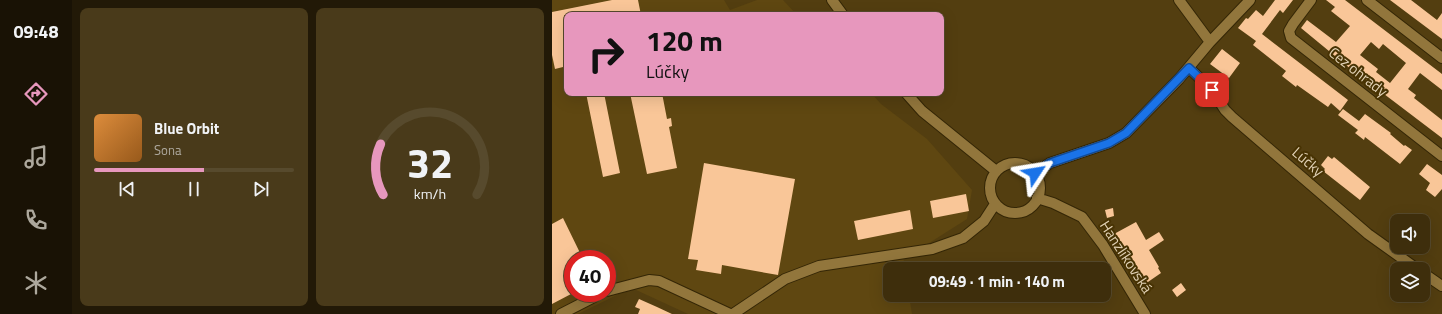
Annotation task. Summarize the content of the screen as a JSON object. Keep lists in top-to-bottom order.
{
  "streets": {
    "street": ["Cez ohrady", "Lúčky", "Hanzlíkovská"]
  },
  "page": {
    "tabs": "09:48",
    "turn": ["120 m", "Lúčky"],
    "song": ["Blue Orbit", "Sona"],
    "limit": "40",
    "trip": "09:49 · 1 min · 140 m",
    "gauge": ["32", "km/h"]
  }
}
